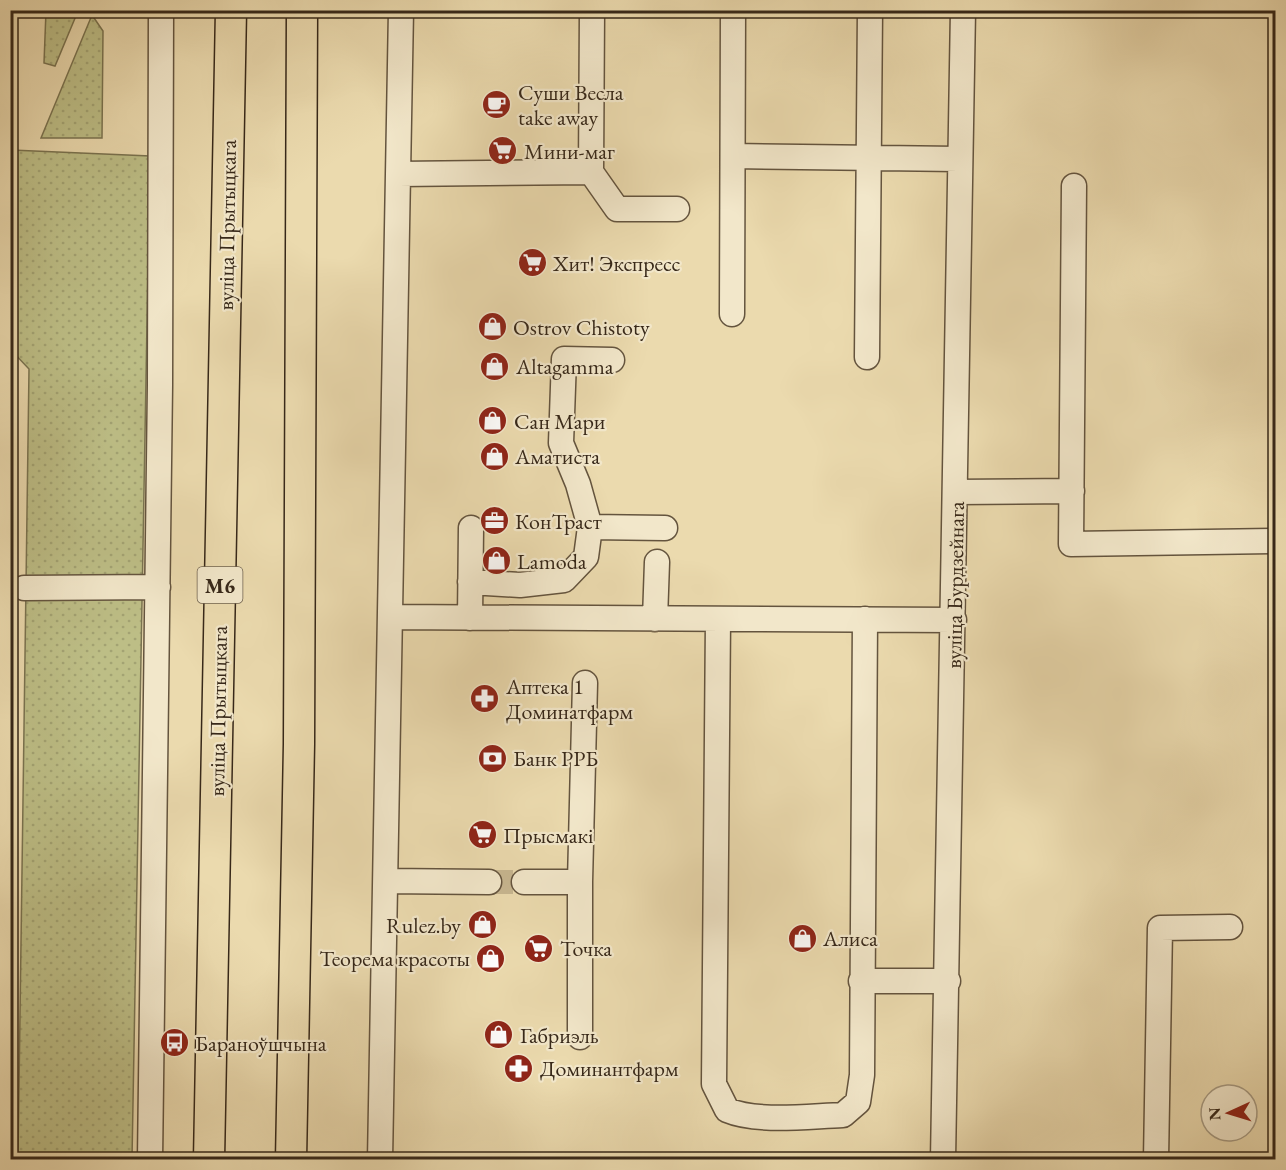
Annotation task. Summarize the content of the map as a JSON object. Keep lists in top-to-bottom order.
{
  "streets": {
    "main road": ["вуліца Прытыцкага", "М6"],
    "street": ["вуліца Бурдзейнага"]
  },
  "places": {
    "cafe": ["Суши Весла take away"],
    "supermarket": [
      "Мини-маг",
      "Хит! Экспресс",
      "Прысмакі",
      "Точка"
    ],
    "shop": [
      "Ostrov Chistoty",
      "Altagamma",
      "Сан Мари",
      "Аматиста",
      "Lamoda",
      "Rulez.by",
      "Алиса",
      "Теорема красоты",
      "Габриэль"
    ],
    "office": ["КонТраст"],
    "pharmacy": ["Аптека 1 Доминатфарм", "Доминантфарм"],
    "bank": ["Банк РРБ"],
    "bus stop": ["Бараноўшчына"]
  },
  "north": "left"
}
